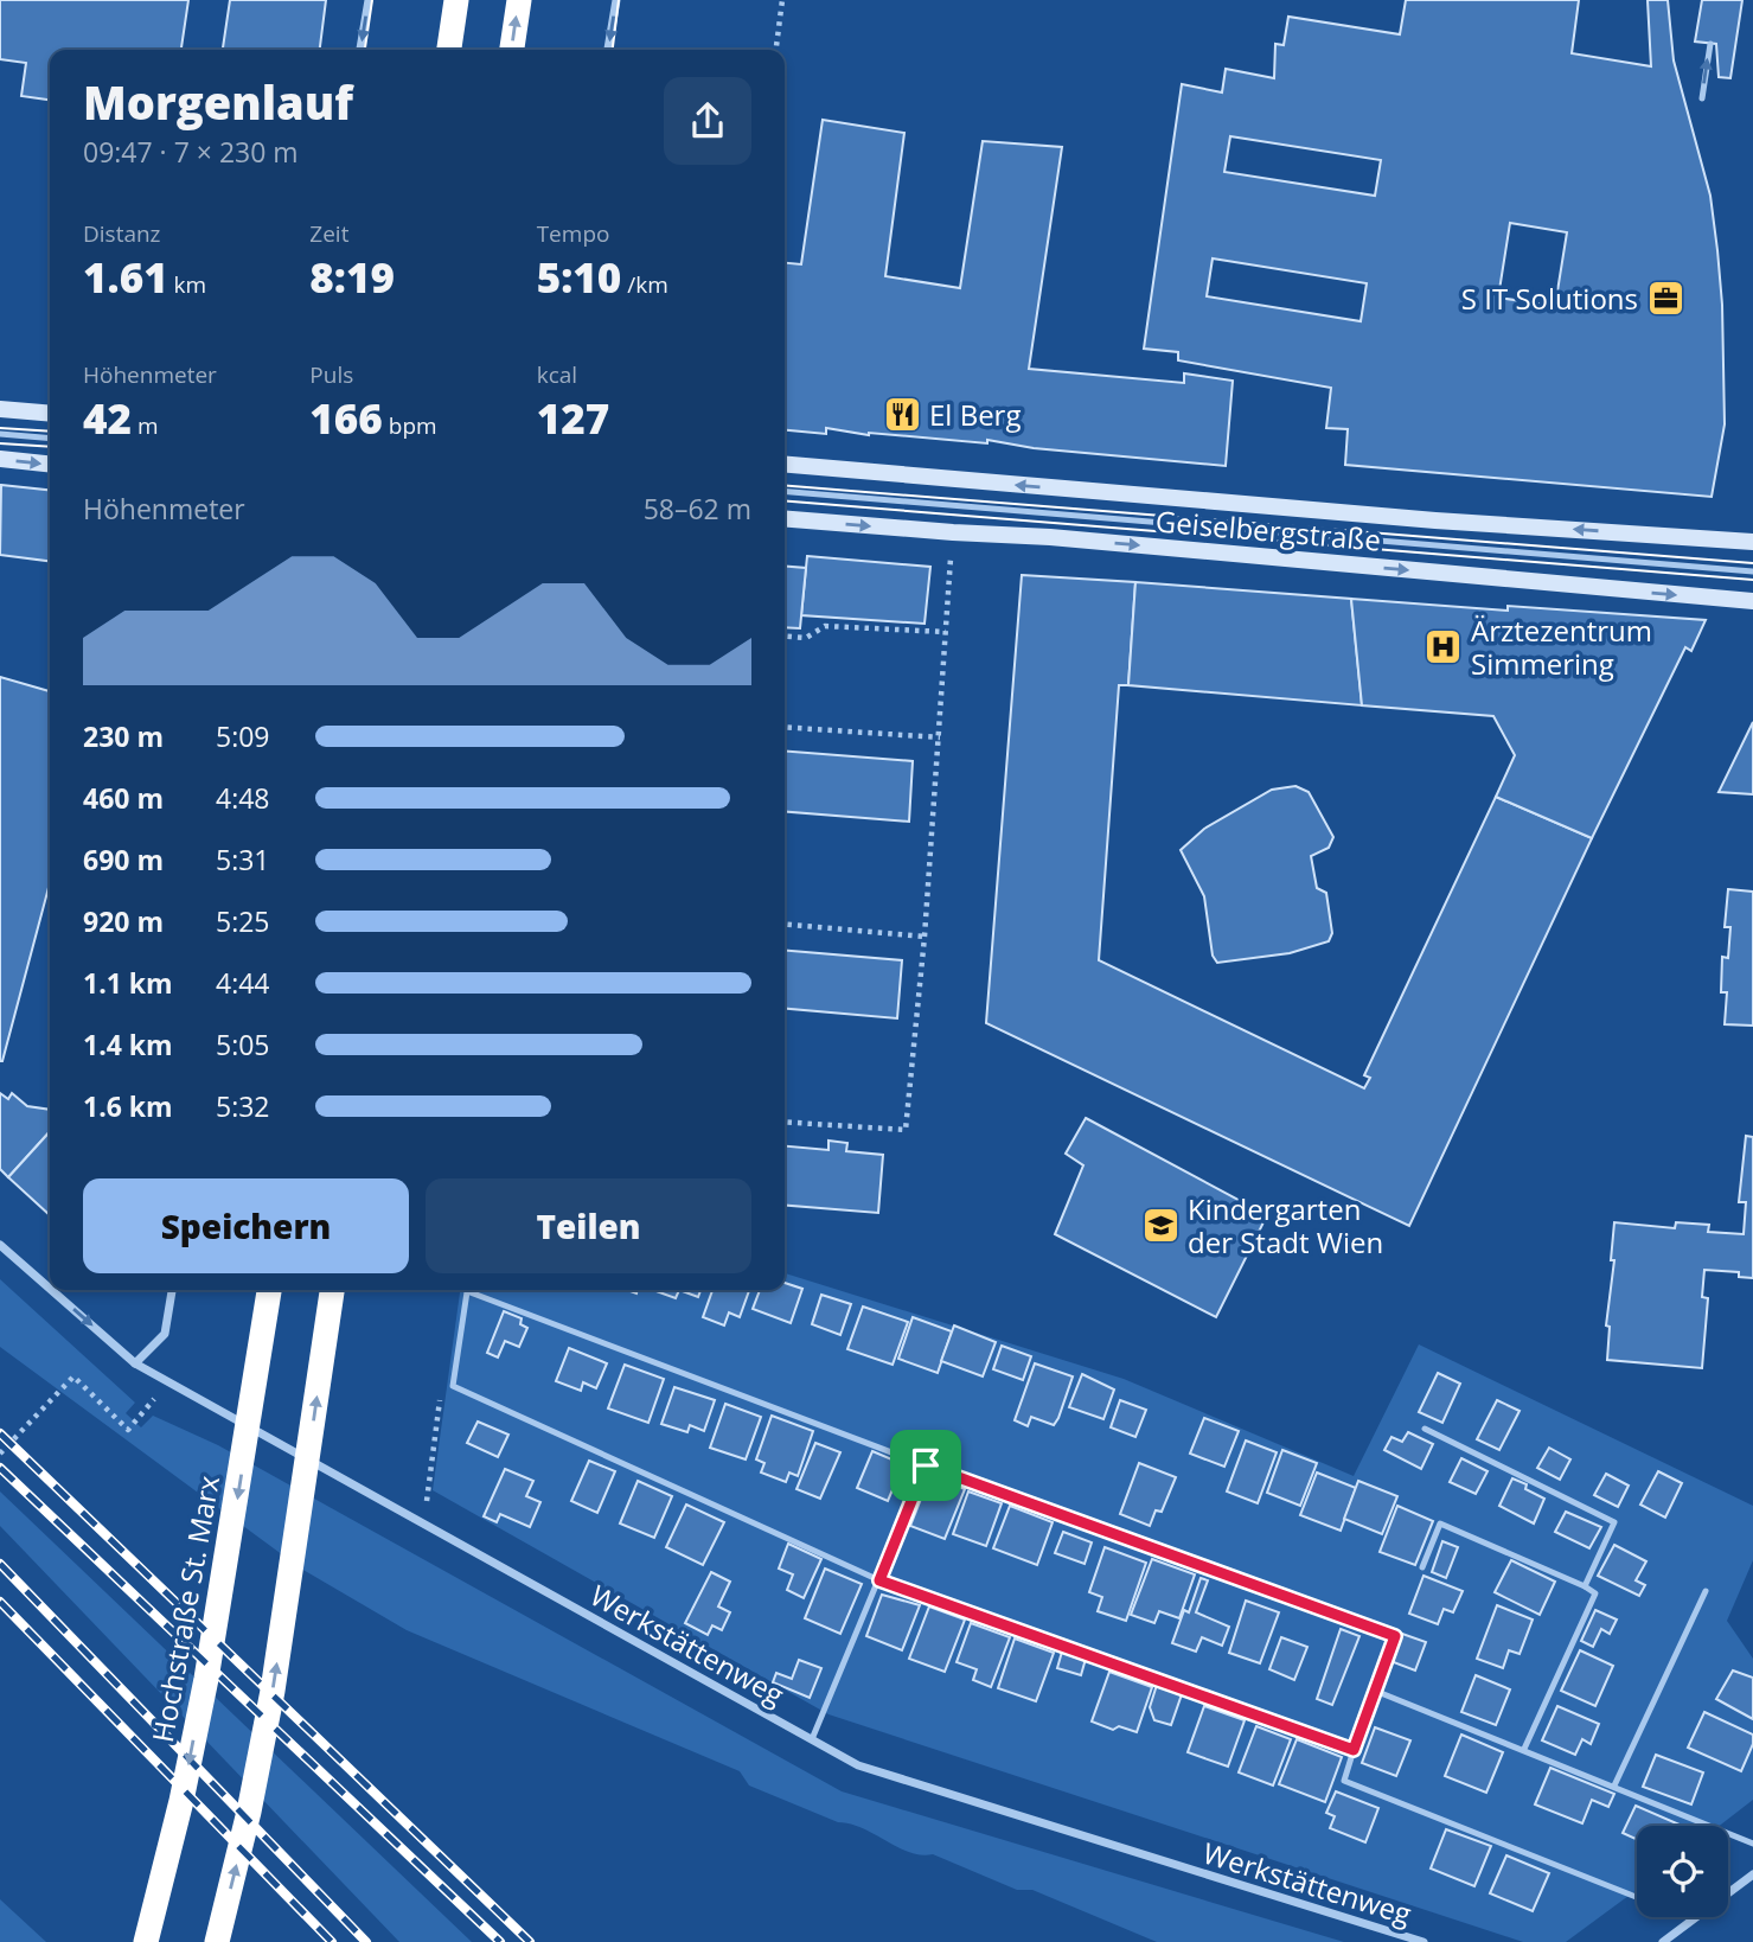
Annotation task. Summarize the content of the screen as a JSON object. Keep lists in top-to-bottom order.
{
  "streets": {
    "highway": ["Hochstraße St. Marx"],
    "main road": ["Geiselbergstraße"],
    "street": ["Werkstättenweg"]
  },
  "places": {
    "office": ["S IT Solutions"],
    "restaurant": ["El Berg"],
    "hospital": ["Ärztezentrum Simmering"],
    "school or university": ["Kindergarten der Stadt Wien"]
  },
  "page": {
    "heading": ["Morgenlauf", "09:47 · 7 × 230 m"],
    "stats": [
      ["Distanz", "1.61 km"],
      ["Zeit", "8:19"],
      ["Tempo", "5:10 /km"],
      ["Höhenmeter", "42 m"],
      ["Puls", "166 bpm"],
      ["kcal", "127"]
    ],
    "chart": ["Höhenmeter", "58–62 m"],
    "list": [
      {
        "name": "230 m",
        "note": "5:09"
      },
      {
        "name": "460 m",
        "note": "4:48"
      },
      {
        "name": "690 m",
        "note": "5:31"
      },
      {
        "name": "920 m",
        "note": "5:25"
      },
      {
        "name": "1.1 km",
        "note": "4:44"
      },
      {
        "name": "1.4 km",
        "note": "5:05"
      },
      {
        "name": "1.6 km",
        "note": "5:32"
      }
    ],
    "buttons": ["Speichern", "Teilen"]
  }
}
